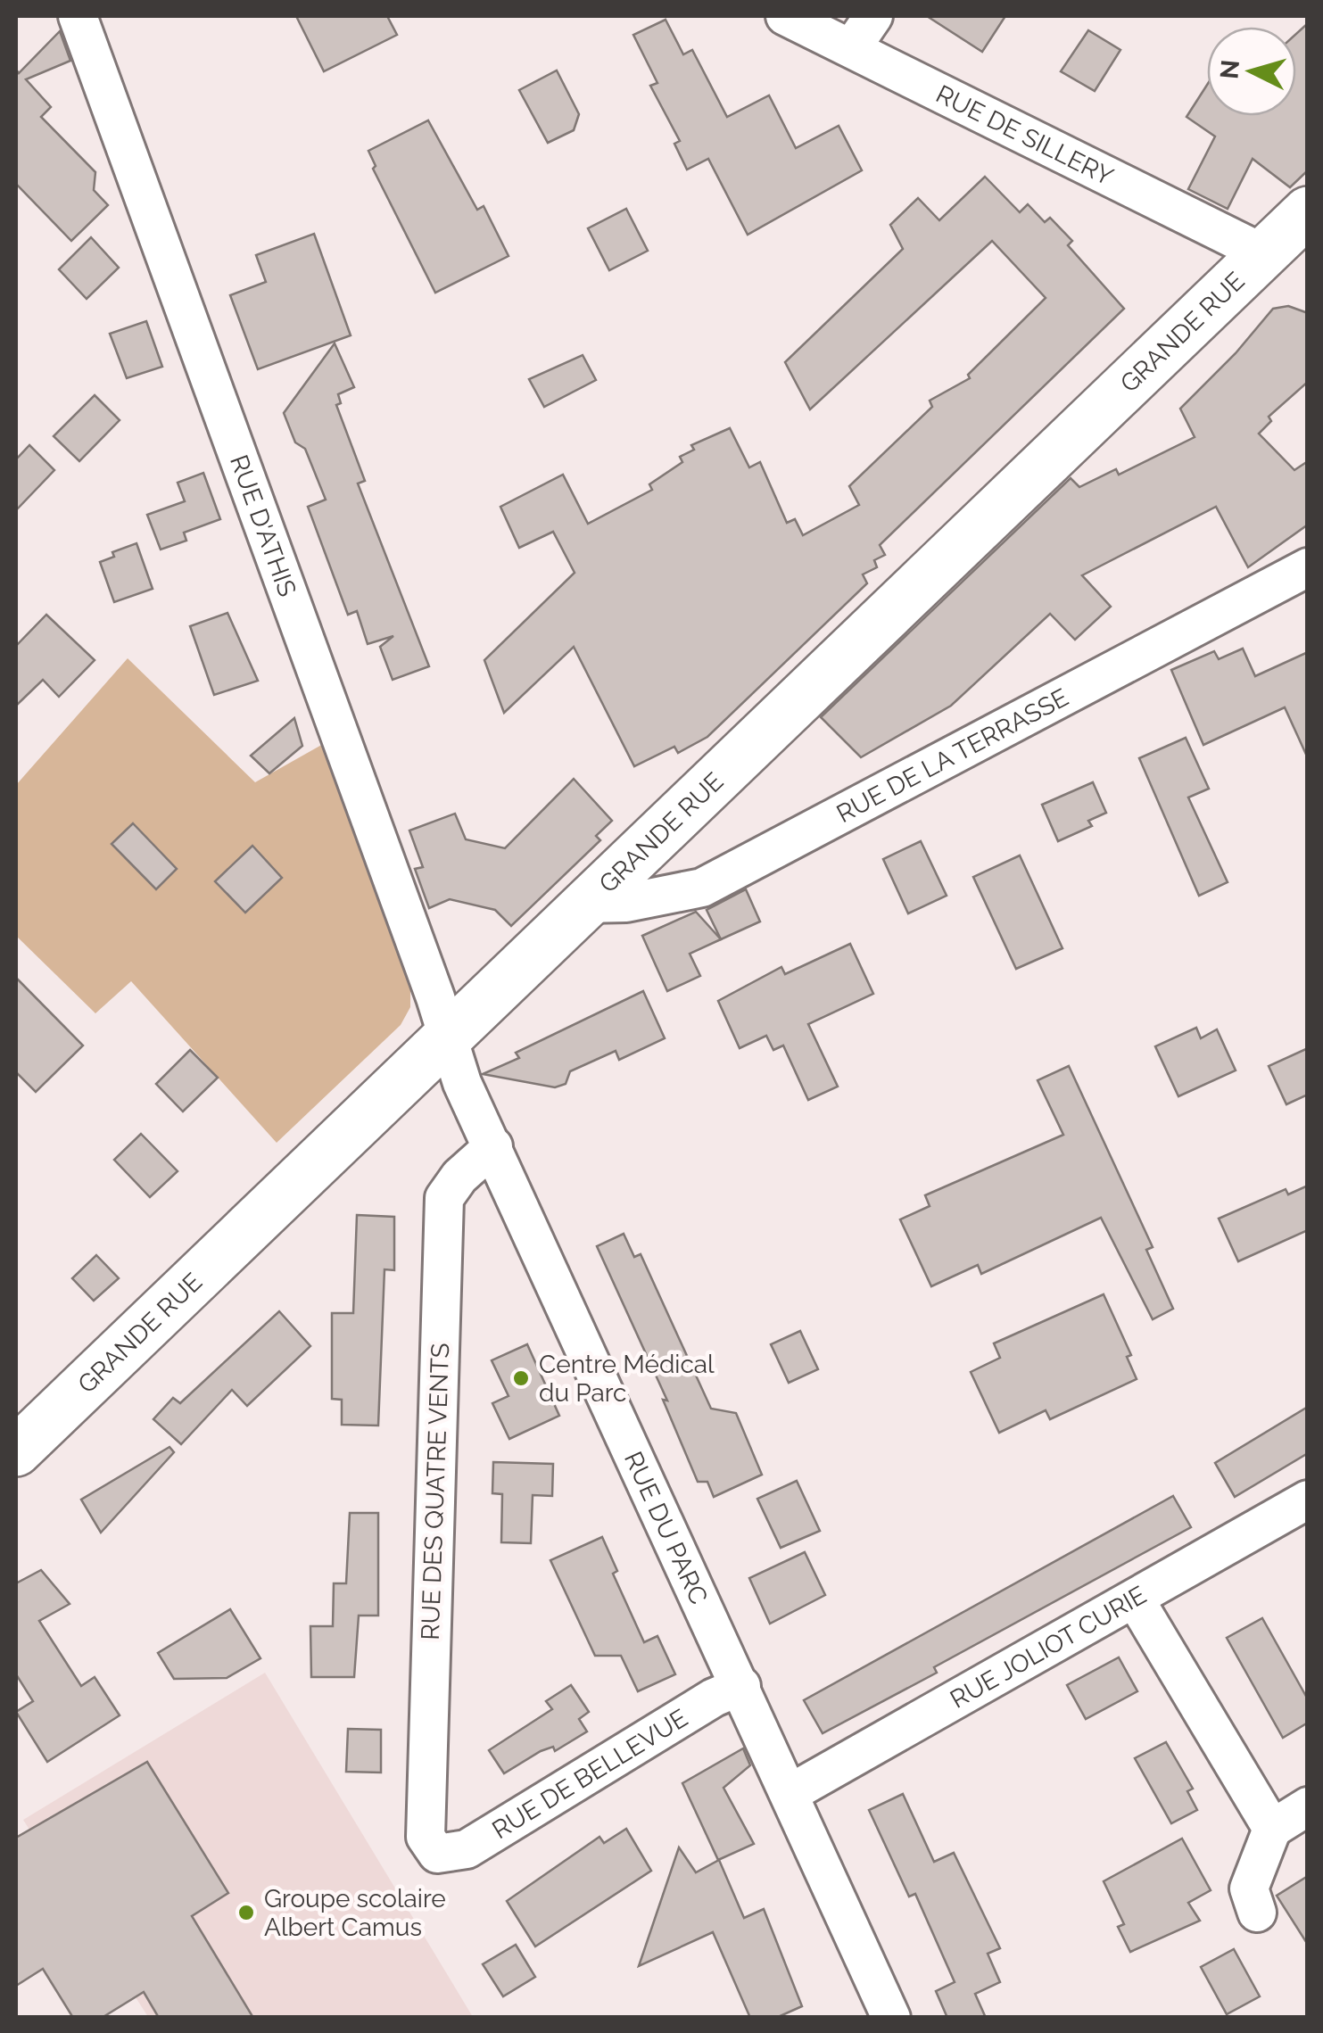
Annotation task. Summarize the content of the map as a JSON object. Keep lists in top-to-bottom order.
{
  "streets": {
    "main road": ["GRANDE RUE"],
    "street": [
      "RUE DE SILLERY",
      "RUE D'ATHIS",
      "RUE DE LA TERRASSE",
      "RUE DES QUATRE VENTS",
      "RUE DU PARC",
      "RUE JOLIOT CURIE",
      "RUE DE BELLEVUE"
    ]
  },
  "crossings": [
    ["RUE DE SILLERY", "GRANDE RUE"],
    ["GRANDE RUE", "RUE D'ATHIS"],
    ["GRANDE RUE", "RUE DE LA TERRASSE"],
    ["GRANDE RUE", "RUE DU PARC"],
    ["RUE D'ATHIS", "RUE DU PARC"],
    ["RUE DES QUATRE VENTS", "RUE DU PARC"],
    ["RUE DES QUATRE VENTS", "RUE DE BELLEVUE"],
    ["RUE DU PARC", "RUE JOLIOT CURIE"],
    ["RUE DU PARC", "RUE DE BELLEVUE"]
  ],
  "places": ["Centre Médical du Parc", "Groupe scolaire Albert Camus"],
  "north": "left"
}
